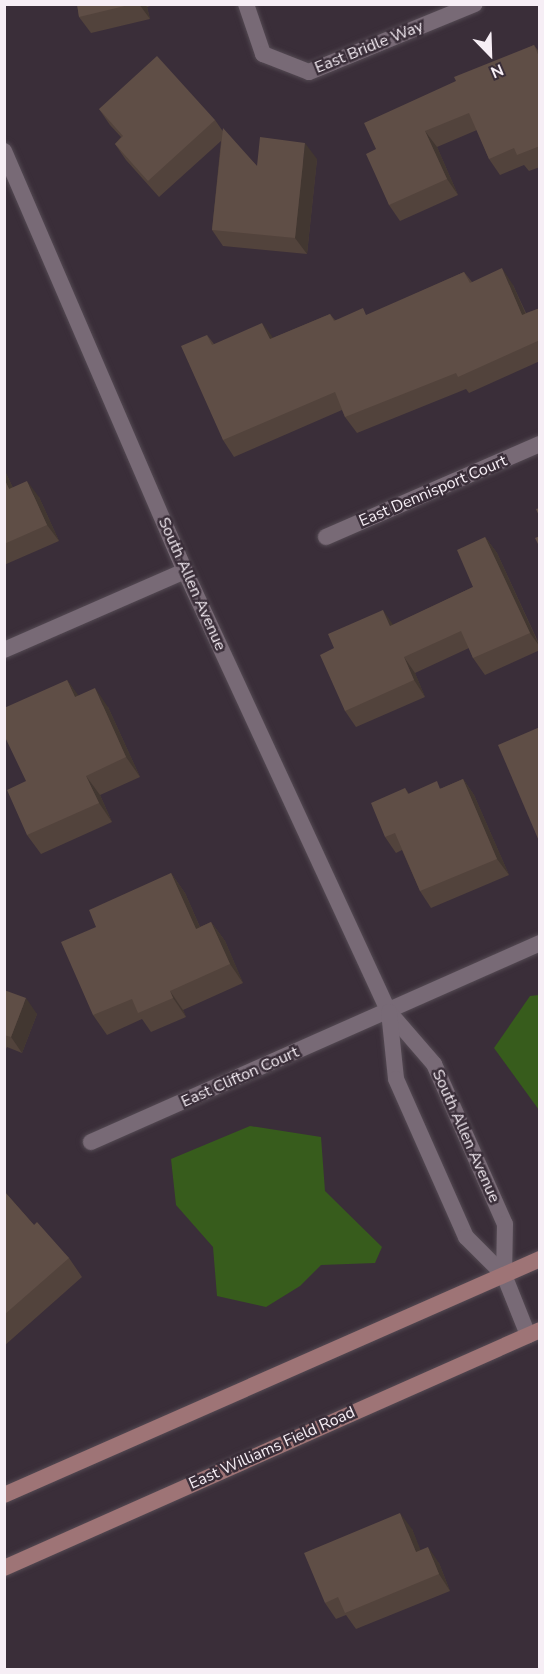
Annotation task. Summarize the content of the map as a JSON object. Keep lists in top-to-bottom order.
{
  "streets": {
    "main road": ["East Williams Field Road"],
    "street": [
      "East Bridle Way",
      "East Dennisport Court",
      "South Allen Avenue",
      "East Clifton Court"
    ]
  },
  "crossings": [
    ["South Allen Avenue", "East Clifton Court"],
    ["South Allen Avenue", "East Williams Field Road"]
  ],
  "north": "bottom right"
}
